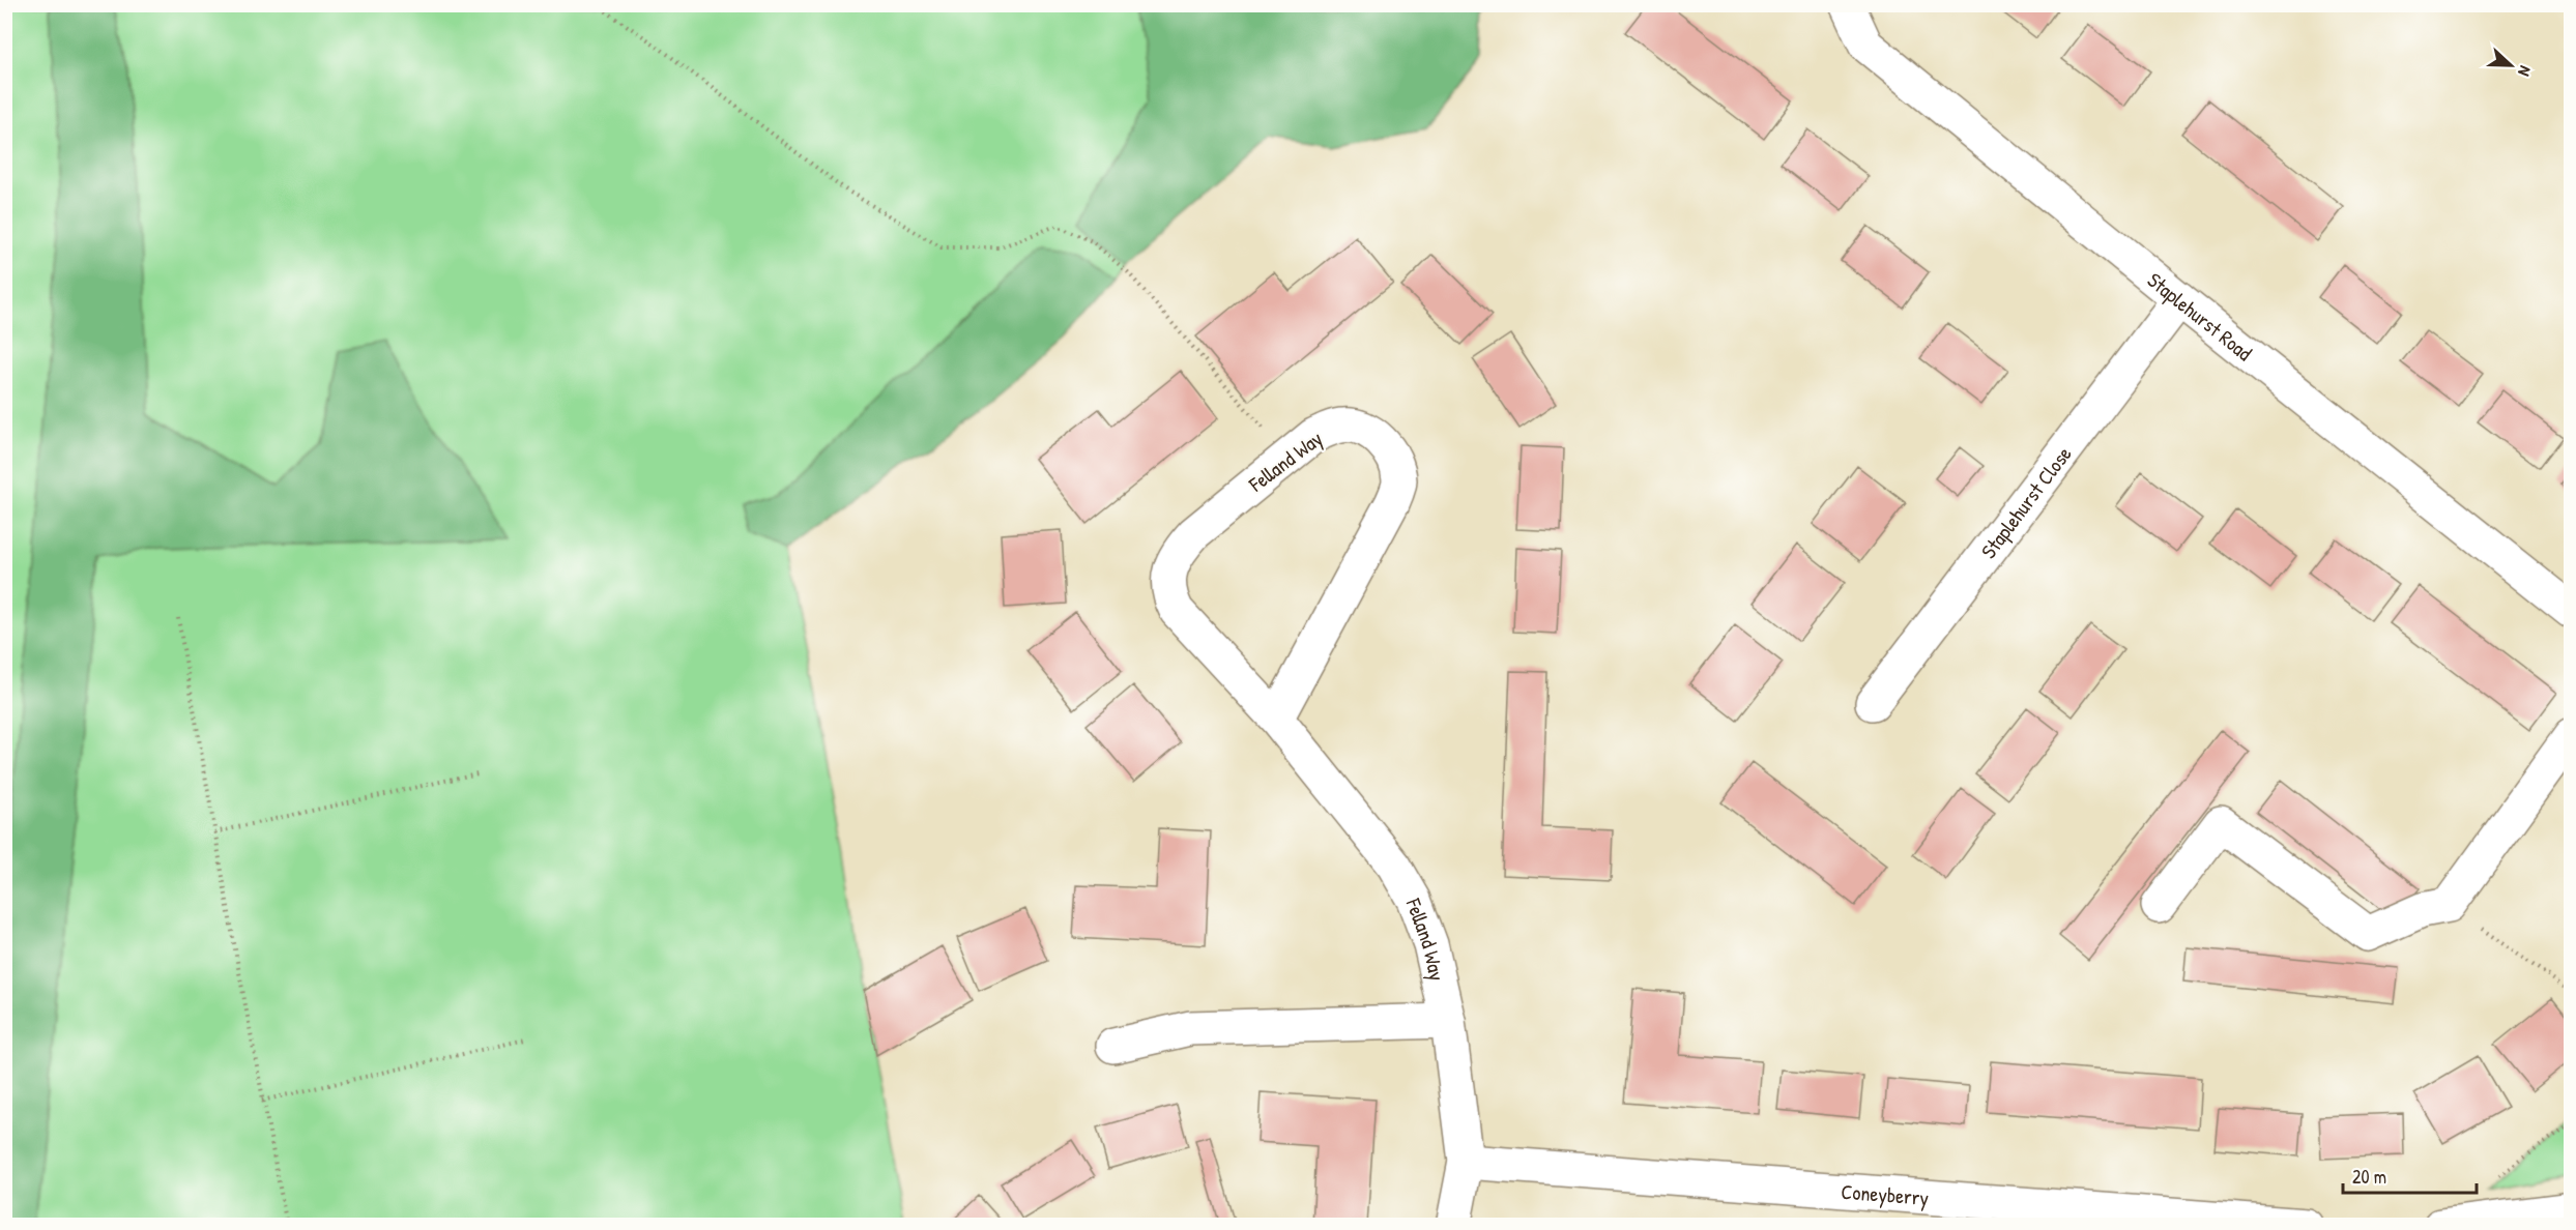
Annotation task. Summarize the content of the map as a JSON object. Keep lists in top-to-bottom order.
{
  "streets": {
    "street": [
      "Staplehurst Road",
      "Felland Way",
      "Staplehurst Close",
      "Coneyberry"
    ]
  },
  "crossings": [
    ["Staplehurst Road", "Staplehurst Close"],
    ["Felland Way", "Coneyberry"]
  ],
  "scale_bar": "20 m",
  "north": "right"
}
